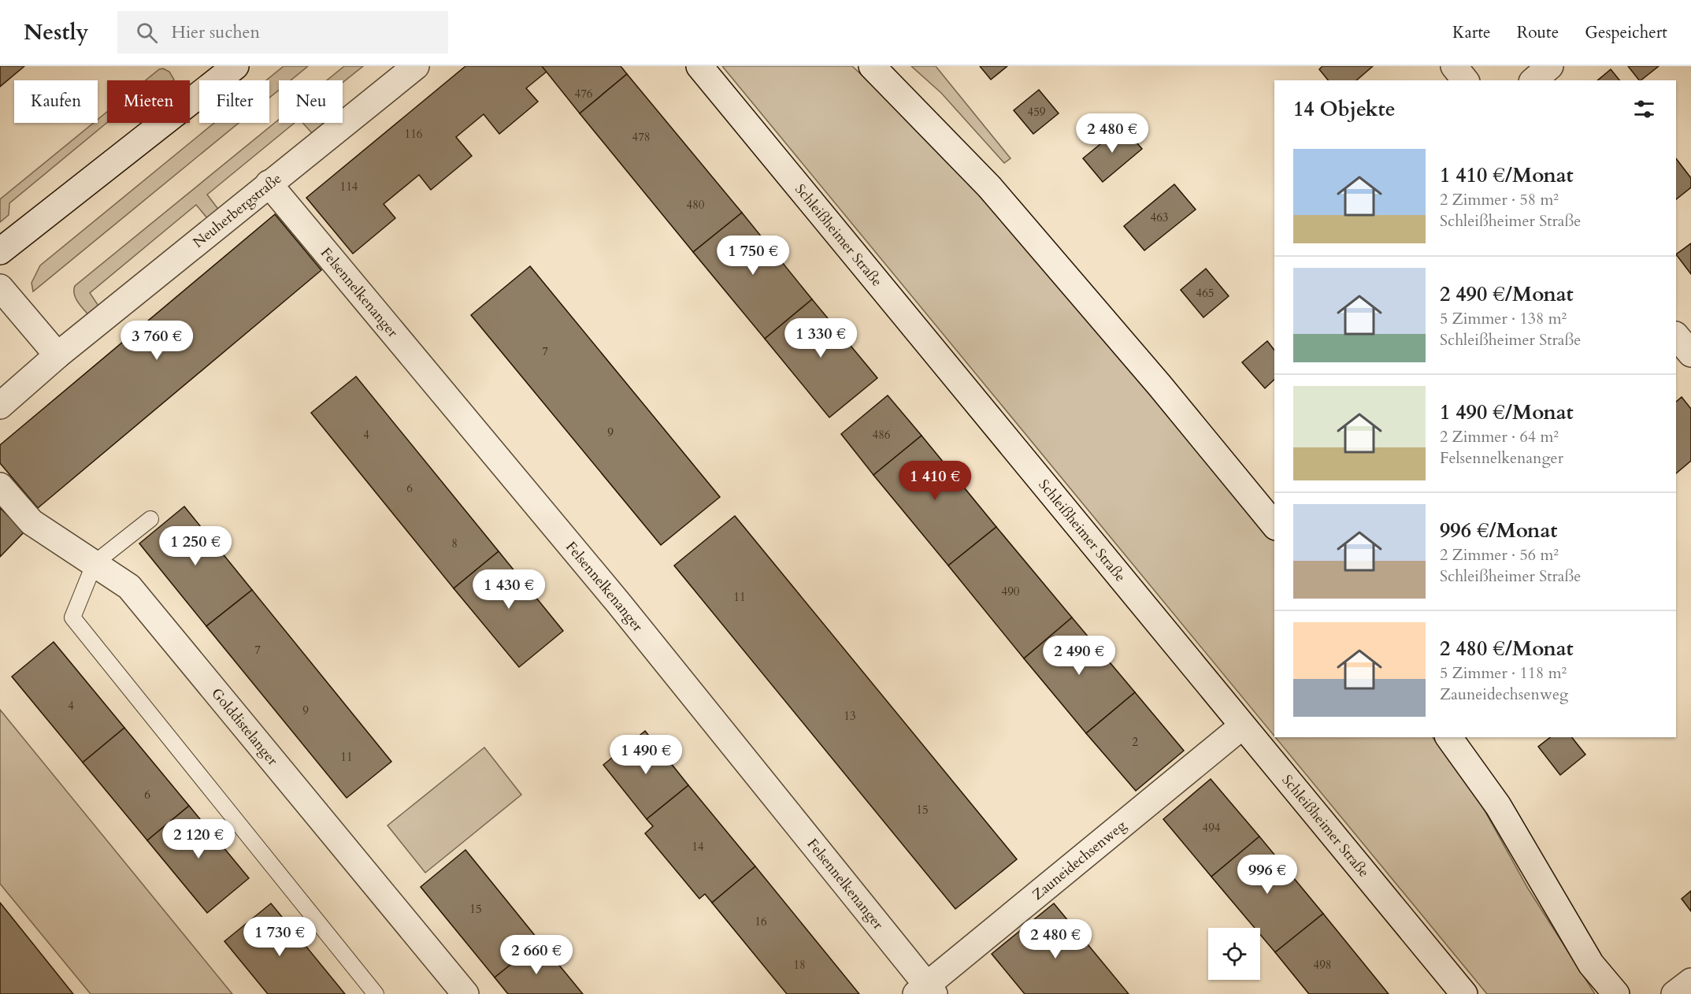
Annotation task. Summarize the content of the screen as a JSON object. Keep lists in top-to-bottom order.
{
  "streets": {
    "street": [
      "Neuherbergstraße",
      "Schleißheimer Straße",
      "Felsennelkenanger",
      "Golddistelanger",
      "Zauneidechsenweg"
    ]
  },
  "crossings": [
    ["Neuherbergstraße", "Felsennelkenanger"],
    ["Schleißheimer Straße", "Zauneidechsenweg"],
    ["Felsennelkenanger", "Zauneidechsenweg"]
  ],
  "house_numbers": [
    "476",
    "459",
    "116",
    "478",
    "114",
    "480",
    "463",
    "465",
    "7",
    "9",
    "4",
    "486",
    "6",
    "8",
    "490",
    "11",
    "7",
    "4",
    "9",
    "13",
    "2",
    "11",
    "6",
    "15",
    "494",
    "14",
    "15",
    "16",
    "18",
    "498"
  ],
  "page": {
    "header": "Nestly",
    "search": "Hier suchen",
    "nav": ["Karte", "Route", "Gespeichert"],
    "chip": [
      "Kaufen",
      "Mieten",
      "Filter",
      "Neu"
    ],
    "heading": "14 Objekte",
    "price": [
      "2 480 €",
      "1 750 €",
      "1 330 €",
      "3 760 €",
      "1 410 €",
      "1 250 €",
      "1 430 €",
      "2 490 €",
      "1 490 €",
      "2 120 €",
      "996 €",
      "1 730 €",
      "2 480 €",
      "2 660 €"
    ],
    "list": [
      {
        "name": "1 410 €/Monat",
        "note": "2 Zimmer · 58 m² · Schleißheimer Straße"
      },
      {
        "name": "2 490 €/Monat",
        "note": "5 Zimmer · 138 m² · Schleißheimer Straße"
      },
      {
        "name": "1 490 €/Monat",
        "note": "2 Zimmer · 64 m² · Felsennelkenanger"
      },
      {
        "name": "996 €/Monat",
        "note": "2 Zimmer · 56 m² · Schleißheimer Straße"
      },
      {
        "name": "2 480 €/Monat",
        "note": "5 Zimmer · 118 m² · Zauneidechsenweg"
      }
    ]
  }
}
